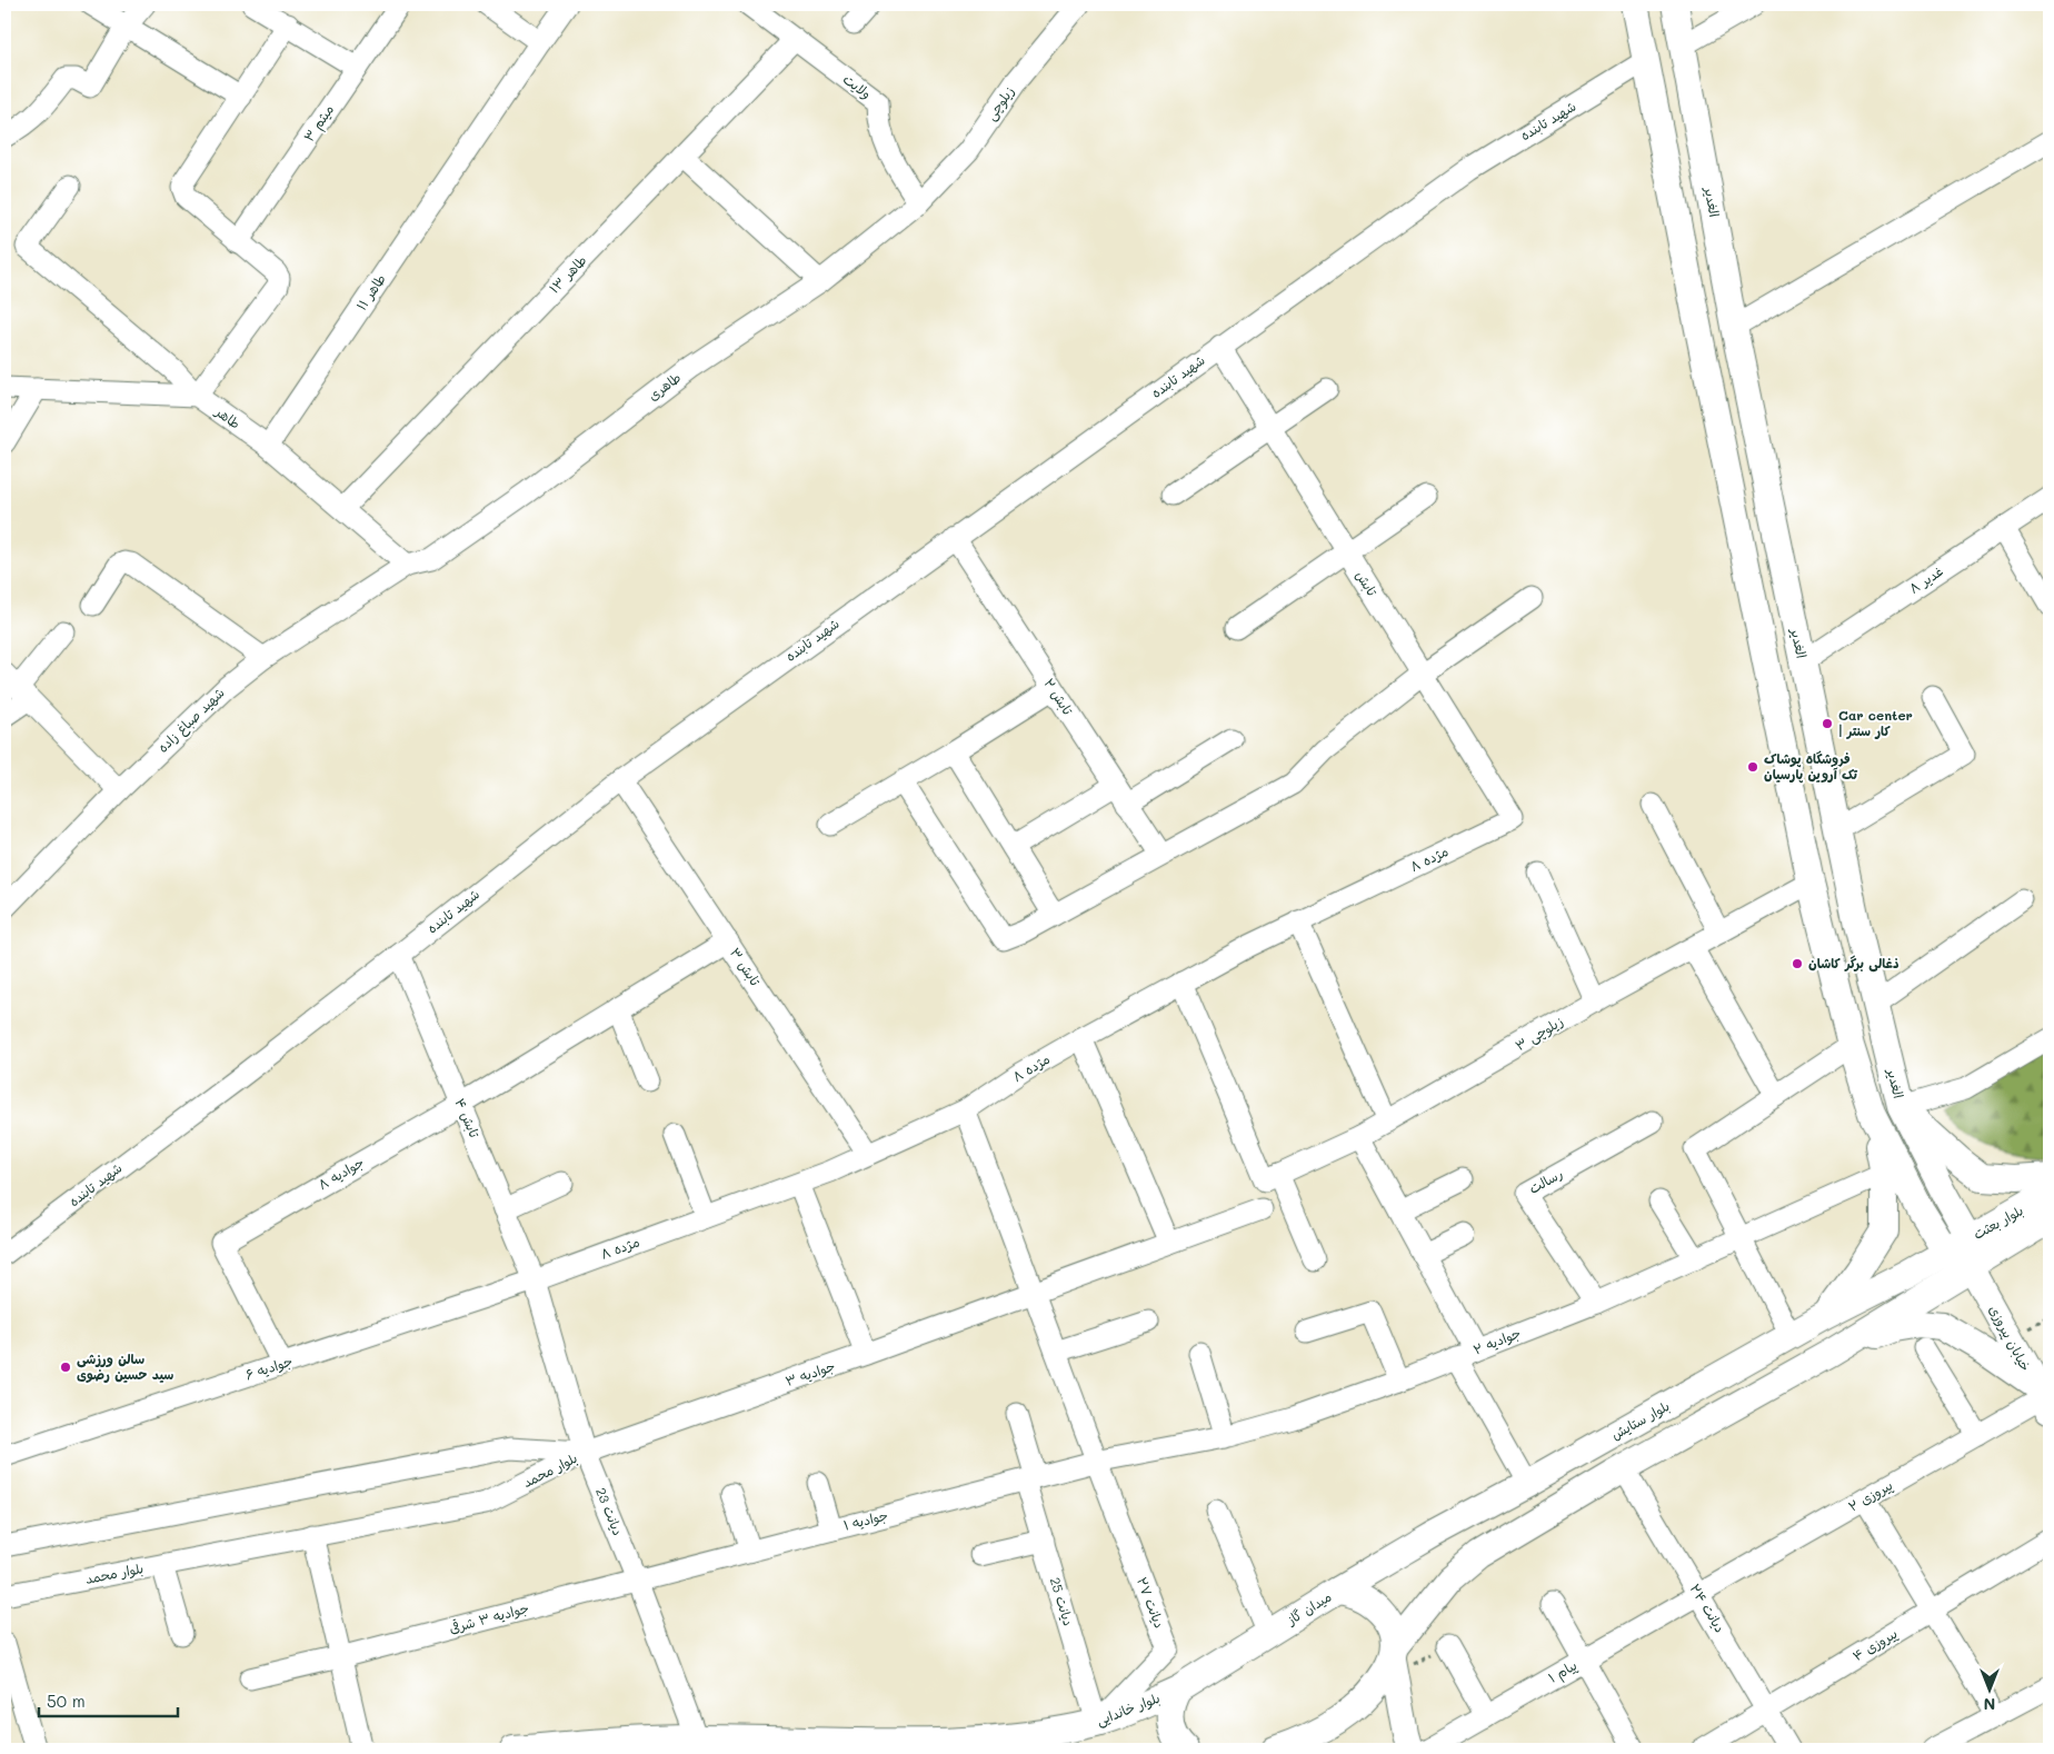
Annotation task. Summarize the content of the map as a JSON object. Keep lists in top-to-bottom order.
{
  "streets": {
    "main road": [
      "الغدیر",
      "بلوار بعثت",
      "خیابان پیروزی",
      "بلوار ستایش",
      "میدان گاز",
      "بلوار خاندایی"
    ],
    "street": [
      "ولایت",
      "زیلوچی",
      "شهید تابنده",
      "میثم ۳",
      "طاهر ۱۳",
      "طاهر ۱۱",
      "طاهری",
      "طاهر",
      "غدیر ۸",
      "تابش",
      "تابش ۲",
      "شهید صباغ زاده",
      "مژده ۸",
      "تابش ۳",
      "زیلوچی ۳",
      "تابش ۴",
      "جوادیه ۸",
      "رسالت",
      "جوادیه ۲",
      "جوادیه ۶",
      "جوادیه ۳",
      "بلوار محمد",
      "پیروزی ۲",
      "دیانت 23",
      "جوادیه ۱",
      "دیانت 25",
      "دیانت ۲۷",
      "دیانت ۲۴",
      "جوادیه ۳ شرقی",
      "پیروزی ۴",
      "پیام ۱"
    ]
  },
  "crossings": [
    ["ولایت", "زیلوچی"],
    ["ولایت", "طاهر ۱۳"],
    ["ولایت", "طاهری"],
    ["زیلوچی", "طاهری"],
    ["شهید تابنده", "تابش"],
    ["شهید تابنده", "تابش ۲"],
    ["شهید تابنده", "تابش ۳"],
    ["شهید تابنده", "تابش ۴"],
    ["الغدیر", "غدیر ۸"],
    ["الغدیر", "بلوار بعثت"],
    ["الغدیر", "خیابان پیروزی"],
    ["طاهر ۱۳", "طاهر"],
    ["طاهر ۱۱", "طاهر"],
    ["طاهری", "طاهر"],
    ["طاهری", "شهید صباغ زاده"],
    ["طاهر", "شهید صباغ زاده"],
    ["تابش", "مژده ۸"],
    ["مژده ۸", "تابش ۳"],
    ["مژده ۸", "تابش ۴"],
    ["مژده ۸", "جوادیه ۶"],
    ["مژده ۸", "دیانت 23"],
    ["تابش ۳", "جوادیه ۸"],
    ["تابش ۴", "جوادیه ۸"],
    ["تابش ۴", "جوادیه ۶"],
    ["تابش ۴", "دیانت 23"],
    ["جوادیه ۸", "جوادیه ۶"],
    ["رسالت", "جوادیه ۲"],
    ["بلوار بعثت", "خیابان پیروزی"],
    ["بلوار بعثت", "بلوار ستایش"],
    ["خیابان پیروزی", "پیروزی ۲"],
    ["جوادیه ۲", "جوادیه ۱"],
    ["جوادیه ۲", "دیانت ۲۷"],
    ["جوادیه ۶", "دیانت 23"],
    ["جوادیه ۳", "بلوار محمد"],
    ["جوادیه ۳", "دیانت 23"],
    ["بلوار ستایش", "میدان گاز"],
    ["بلوار محمد", "دیانت 23"],
    ["پیروزی ۲", "دیانت ۲۴"],
    ["پیروزی ۲", "پیام ۱"],
    ["دیانت 23", "جوادیه ۱"],
    ["دیانت 23", "جوادیه ۳ شرقی"],
    ["دیانت 23", "بلوار خاندایی"],
    ["جوادیه ۱", "دیانت 25"],
    ["جوادیه ۱", "دیانت ۲۷"],
    ["جوادیه ۱", "جوادیه ۳ شرقی"],
    ["دیانت 25", "دیانت ۲۷"],
    ["دیانت 25", "بلوار خاندایی"],
    ["دیانت ۲۷", "بلوار خاندایی"],
    ["میدان گاز", "بلوار خاندایی"],
    ["دیانت ۲۴", "پیروزی ۴"],
    ["دیانت ۲۴", "پیام ۱"]
  ],
  "places": [
    "Car center | کار سنتر",
    "فروشگاه پوشاک تک آروین پارسیان",
    "ذغالی برگر کاشان",
    "سالن ورزشی سید حسین رضوی"
  ],
  "scale_bar": "50 m",
  "north": "bottom"
}
